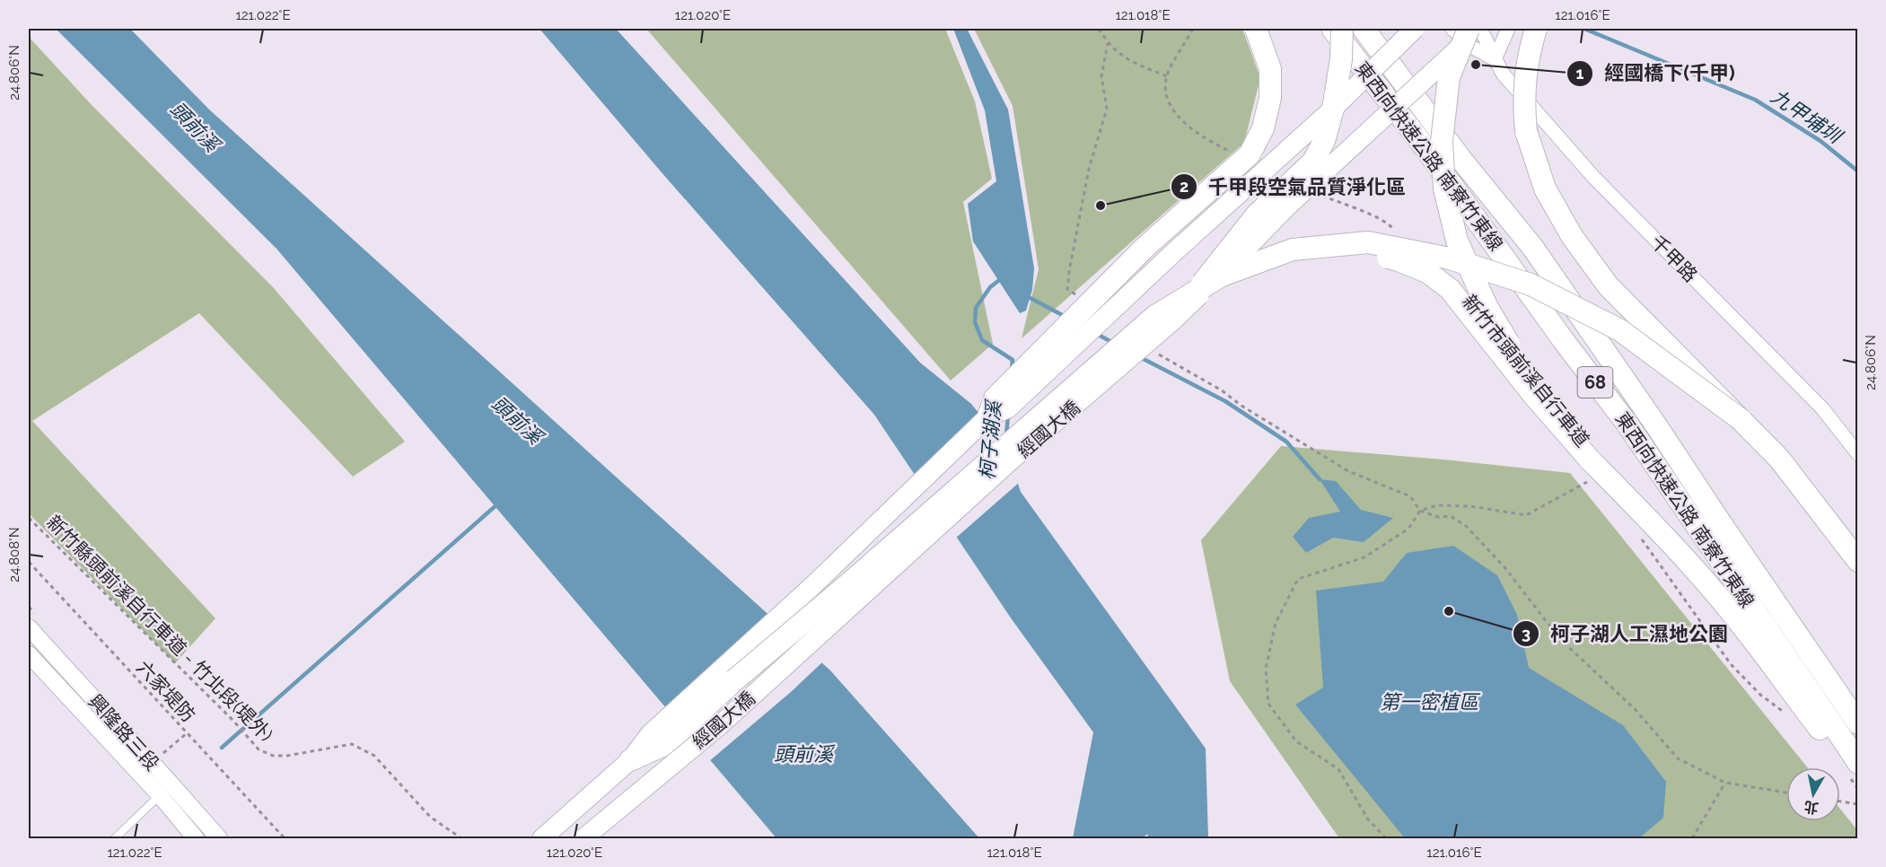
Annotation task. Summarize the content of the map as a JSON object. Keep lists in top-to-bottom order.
{
  "streets": {
    "highway": ["東西向快速公路 南寮竹東線", "68"],
    "main road": ["經國大橋"],
    "street": ["千甲路", "興隆路三段"],
    "path": ["新竹縣頭前溪自行車道 - 竹北段(堤外)", "六家堤防"]
  },
  "crossings": [
    ["千甲路", "經國大橋"]
  ],
  "water": [
    "九甲埔圳",
    "頭前溪",
    "柯子湖溪",
    "第一密植區"
  ],
  "places": ["經國橋下(千甲)", "千甲段空氣品質淨化區", "柯子湖人工濕地公園"],
  "north": "bottom",
  "coordinates": [
    "121.022°E",
    "121.020°E",
    "121.018°E",
    "121.016°E",
    "24.806°N",
    "24.808°N"
  ]
}
